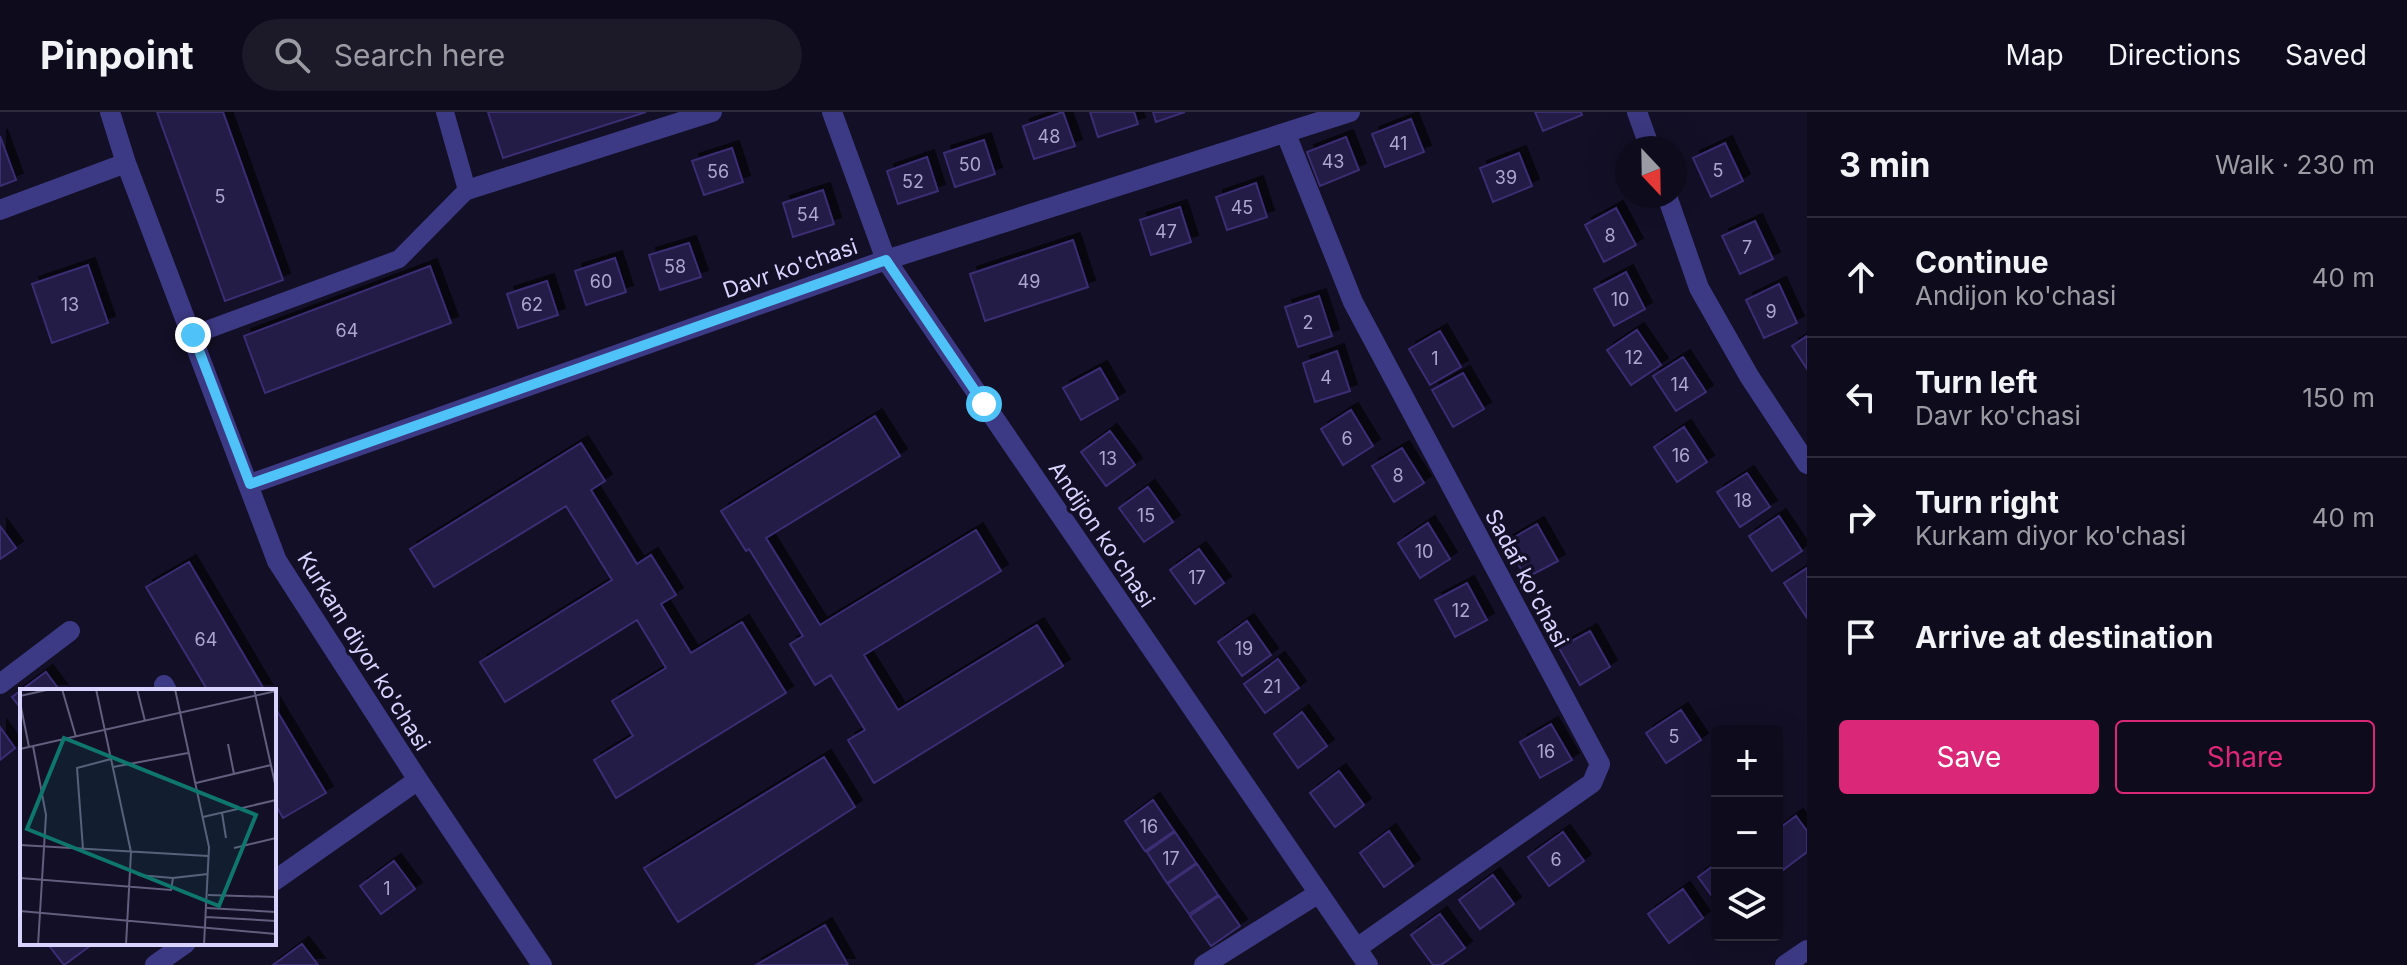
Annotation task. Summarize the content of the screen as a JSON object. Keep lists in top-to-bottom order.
{
  "streets": {
    "street": [
      "Davr ko'chasi",
      "Andijon ko'chasi",
      "Sadaf ko'chasi",
      "Kurkam diyor ko'chasi"
    ]
  },
  "crossings": [
    ["Davr ko'chasi", "Andijon ko'chasi"],
    ["Davr ko'chasi", "Sadaf ko'chasi"],
    ["Davr ko'chasi", "Kurkam diyor ko'chasi"],
    ["Andijon ko'chasi", "Sadaf ko'chasi"]
  ],
  "house_numbers": [
    "48",
    "41",
    "43",
    "50",
    "5",
    "56",
    "39",
    "52",
    "5",
    "45",
    "54",
    "47",
    "8",
    "7",
    "58",
    "60",
    "49",
    "10",
    "13",
    "62",
    "9",
    "2",
    "64",
    "12",
    "1",
    "4",
    "14",
    "6",
    "16",
    "13",
    "8",
    "18",
    "15",
    "10",
    "17",
    "12",
    "64",
    "19",
    "21",
    "5",
    "16",
    "16",
    "17",
    "6",
    "1"
  ],
  "north": "bottom",
  "page": {
    "header": "Pinpoint",
    "search": "Search here",
    "nav": ["Map", "Directions", "Saved"],
    "heading": ["3 min", "Walk · 230 m"],
    "list": [
      ["Continue", "Andijon ko'chasi", "40 m"],
      ["Turn left", "Davr ko'chasi", "150 m"],
      ["Turn right", "Kurkam diyor ko'chasi", "40 m"],
      "Arrive at destination"
    ],
    "buttons": ["Save", "Share"],
    "map_buttons": ["+", "−"]
  }
}
